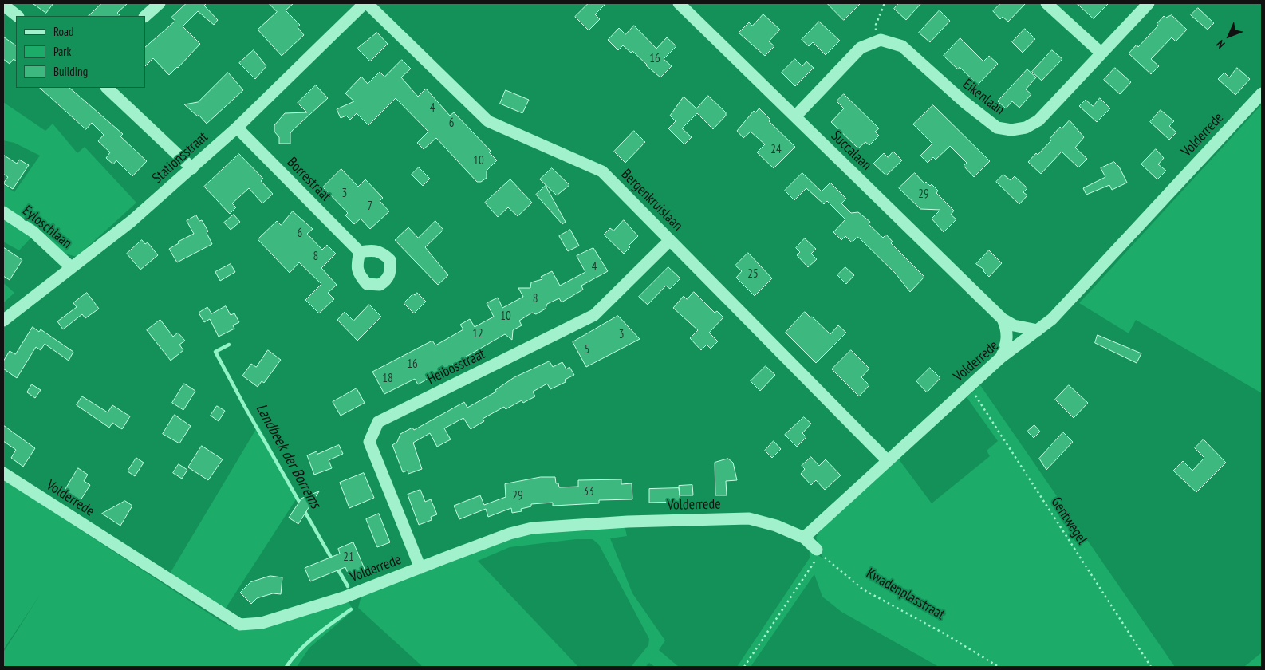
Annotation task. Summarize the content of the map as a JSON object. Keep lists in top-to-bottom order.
{
  "streets": {
    "street": [
      "Eikenlaan",
      "Volderrede",
      "Succalaan",
      "Stationsstraat",
      "Borrestraat",
      "Bergenkruislaan",
      "Eyloschlaan",
      "Heibosstraat"
    ],
    "path": ["Gentwegel", "Kwadenplasstraat"]
  },
  "crossings": [
    ["Volderrede", "Succalaan"],
    ["Volderrede", "Bergenkruislaan"],
    ["Volderrede", "Heibosstraat"],
    ["Volderrede", "Gentwegel"],
    ["Stationsstraat", "Borrestraat"],
    ["Stationsstraat", "Bergenkruislaan"],
    ["Stationsstraat", "Eyloschlaan"],
    ["Bergenkruislaan", "Heibosstraat"]
  ],
  "water": ["Landbeek der Borrems"],
  "house_numbers": [
    "16",
    "4",
    "6",
    "24",
    "10",
    "3",
    "29",
    "7",
    "6",
    "8",
    "4",
    "25",
    "8",
    "10",
    "12",
    "3",
    "5",
    "16",
    "18",
    "33",
    "29",
    "21"
  ],
  "legend": ["Road", "Park", "Building"],
  "north": "bottom left"
}
